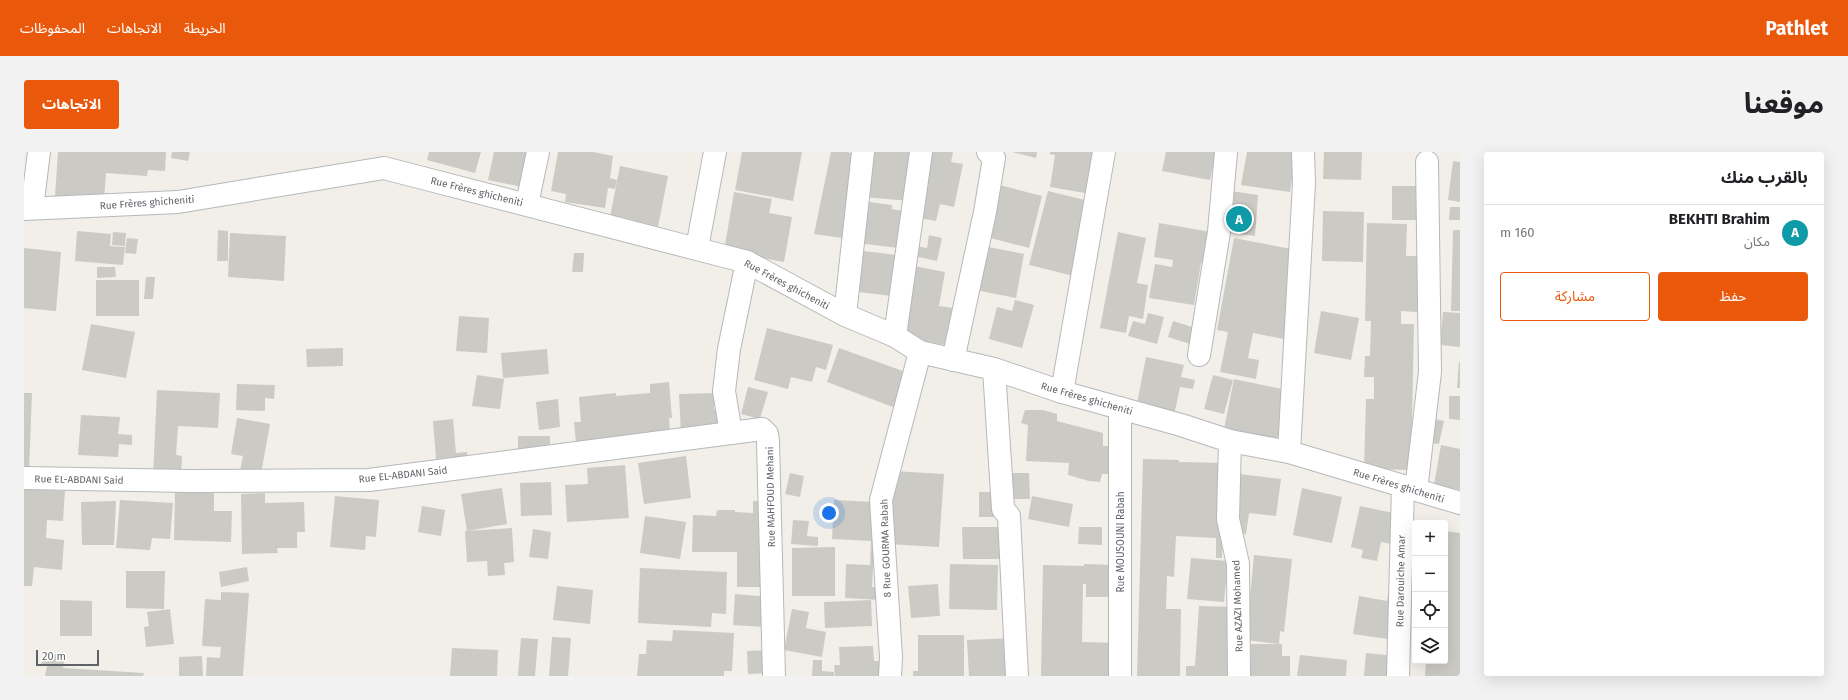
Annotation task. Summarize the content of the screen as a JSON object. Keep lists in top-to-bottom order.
{
  "streets": {
    "street": [
      "Rue Frères ghicheniti",
      "Rue EL-ABDANI Said",
      "Rue MAHFOUD Mehani",
      "Rue MOUSOUNI Rabah",
      "8 Rue GOURMA Rabah",
      "Rue Darouiche Amar",
      "Rue AZAZI Mohamed"
    ]
  },
  "crossings": [
    ["Rue Frères ghicheniti", "Rue MOUSOUNI Rabah"],
    ["Rue Frères ghicheniti", "8 Rue GOURMA Rabah"],
    ["Rue Frères ghicheniti", "Rue Darouiche Amar"],
    ["Rue Frères ghicheniti", "Rue AZAZI Mohamed"],
    ["Rue EL-ABDANI Said", "Rue MAHFOUD Mehani"]
  ],
  "scale_bar": "20 m",
  "page": {
    "header": "Pathlet",
    "nav": ["الخريطة", "الاتجاهات", "المحفوظات"],
    "title": "موقعنا",
    "buttons": [
      "الاتجاهات",
      ["حفظ", "مشاركة"]
    ],
    "heading": "بالقرب منك",
    "list": [
      {
        "mark": "A",
        "name": "BEKHTI Brahim",
        "note": "مكان",
        "value": "160 m"
      }
    ],
    "pins": "A",
    "map_buttons": ["+", "−"],
    "scale": "20 m"
  }
}
